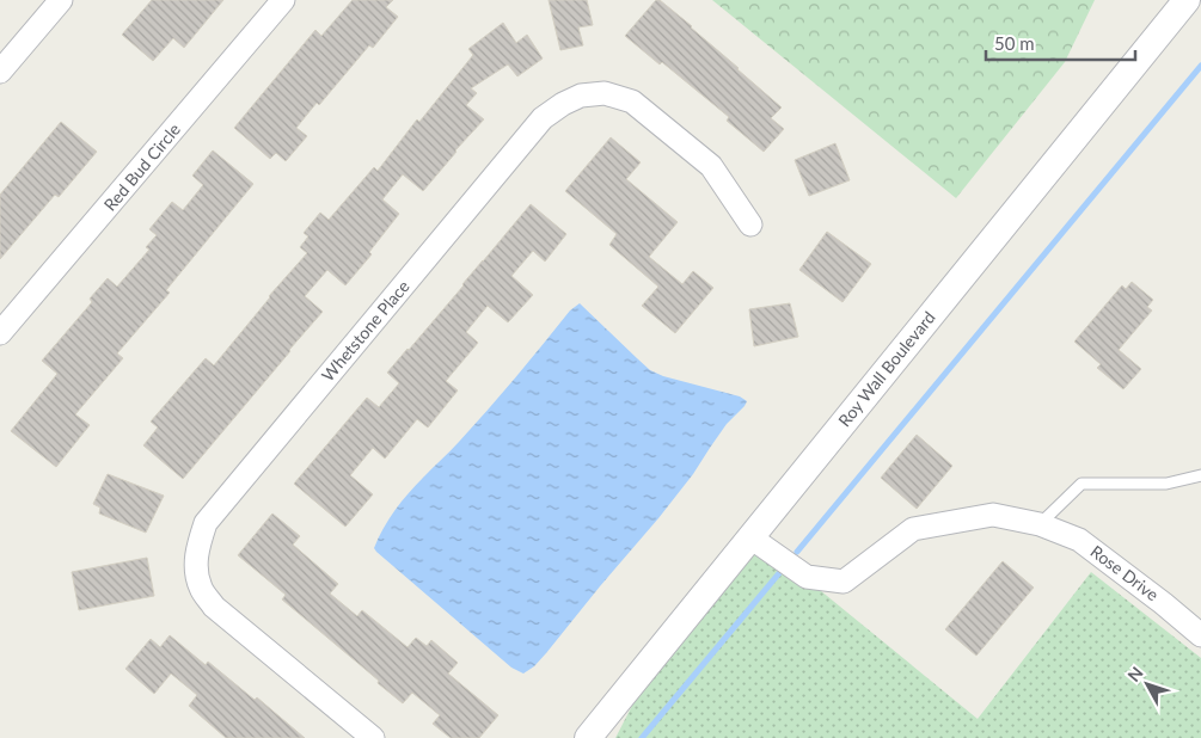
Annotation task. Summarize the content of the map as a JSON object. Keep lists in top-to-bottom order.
{
  "streets": {
    "street": [
      "Red Bud Circle",
      "Whetstone Place",
      "Roy Wall Boulevard",
      "Rose Drive"
    ]
  },
  "crossings": [
    ["Roy Wall Boulevard", "Rose Drive"]
  ],
  "scale_bar": "50 m",
  "north": "top left"
}
